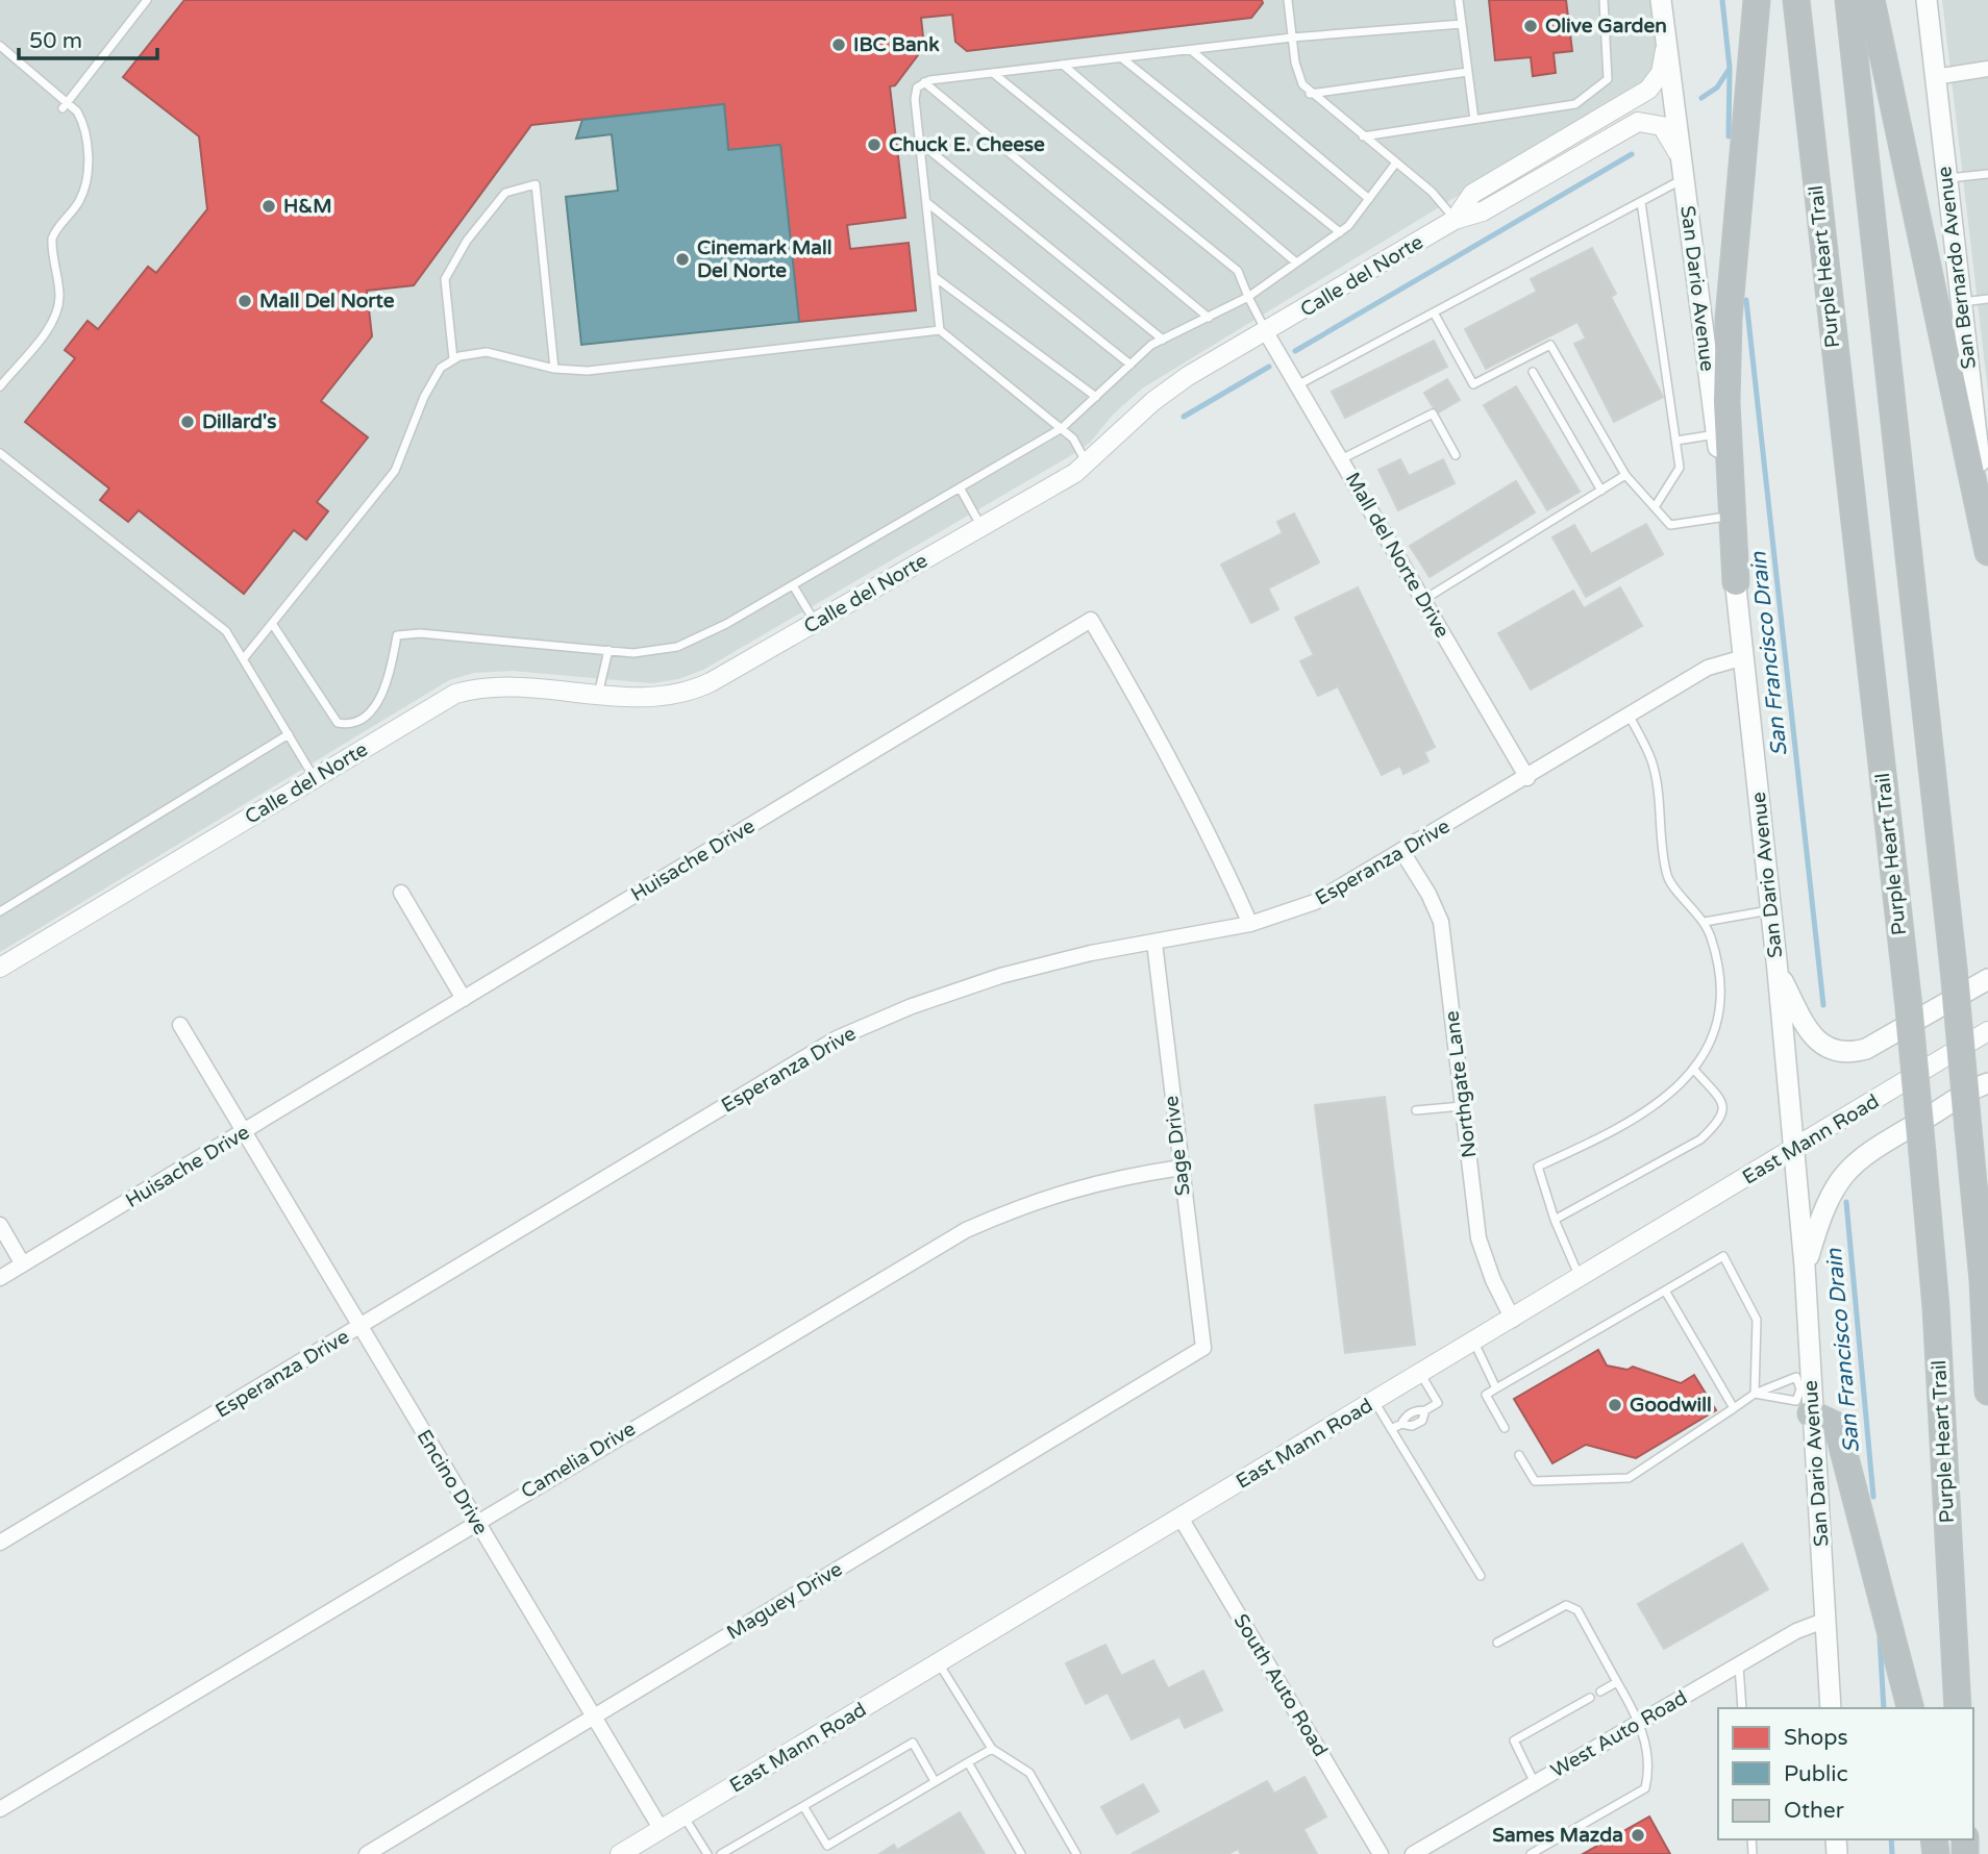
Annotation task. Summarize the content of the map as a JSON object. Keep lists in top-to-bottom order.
{
  "streets": {
    "highway": ["Purple Heart Trail"],
    "main road": ["San Bernardo Avenue", "San Dario Avenue"],
    "street": [
      "Calle del Norte",
      "Mall del Norte Drive",
      "Huisache Drive",
      "Esperanza Drive",
      "Northgate Lane",
      "East Mann Road",
      "Sage Drive",
      "Camelia Drive",
      "Encino Drive",
      "Maguey Drive",
      "South Auto Road",
      "West Auto Road"
    ]
  },
  "crossings": [
    ["Calle del Norte", "San Dario Avenue"],
    ["Calle del Norte", "Mall del Norte Drive"],
    ["San Dario Avenue", "Esperanza Drive"],
    ["San Dario Avenue", "East Mann Road"],
    ["San Dario Avenue", "West Auto Road"],
    ["Mall del Norte Drive", "Esperanza Drive"],
    ["Huisache Drive", "Esperanza Drive"],
    ["Huisache Drive", "Encino Drive"],
    ["Esperanza Drive", "Northgate Lane"],
    ["Esperanza Drive", "Sage Drive"],
    ["Esperanza Drive", "Encino Drive"],
    ["Northgate Lane", "East Mann Road"],
    ["East Mann Road", "Encino Drive"],
    ["East Mann Road", "South Auto Road"],
    ["Sage Drive", "Camelia Drive"],
    ["Sage Drive", "Maguey Drive"],
    ["Camelia Drive", "Encino Drive"],
    ["Encino Drive", "Maguey Drive"]
  ],
  "water": ["San Francisco Drain"],
  "places": [
    "Olive Garden",
    "IBC Bank",
    "Chuck E. Cheese",
    "H&M",
    "Cinemark Mall Del Norte",
    "Mall Del Norte",
    "Dillard's",
    "Goodwill",
    "Sames Mazda"
  ],
  "legend": ["Shops", "Public", "Other"],
  "scale_bar": "50 m"
}
